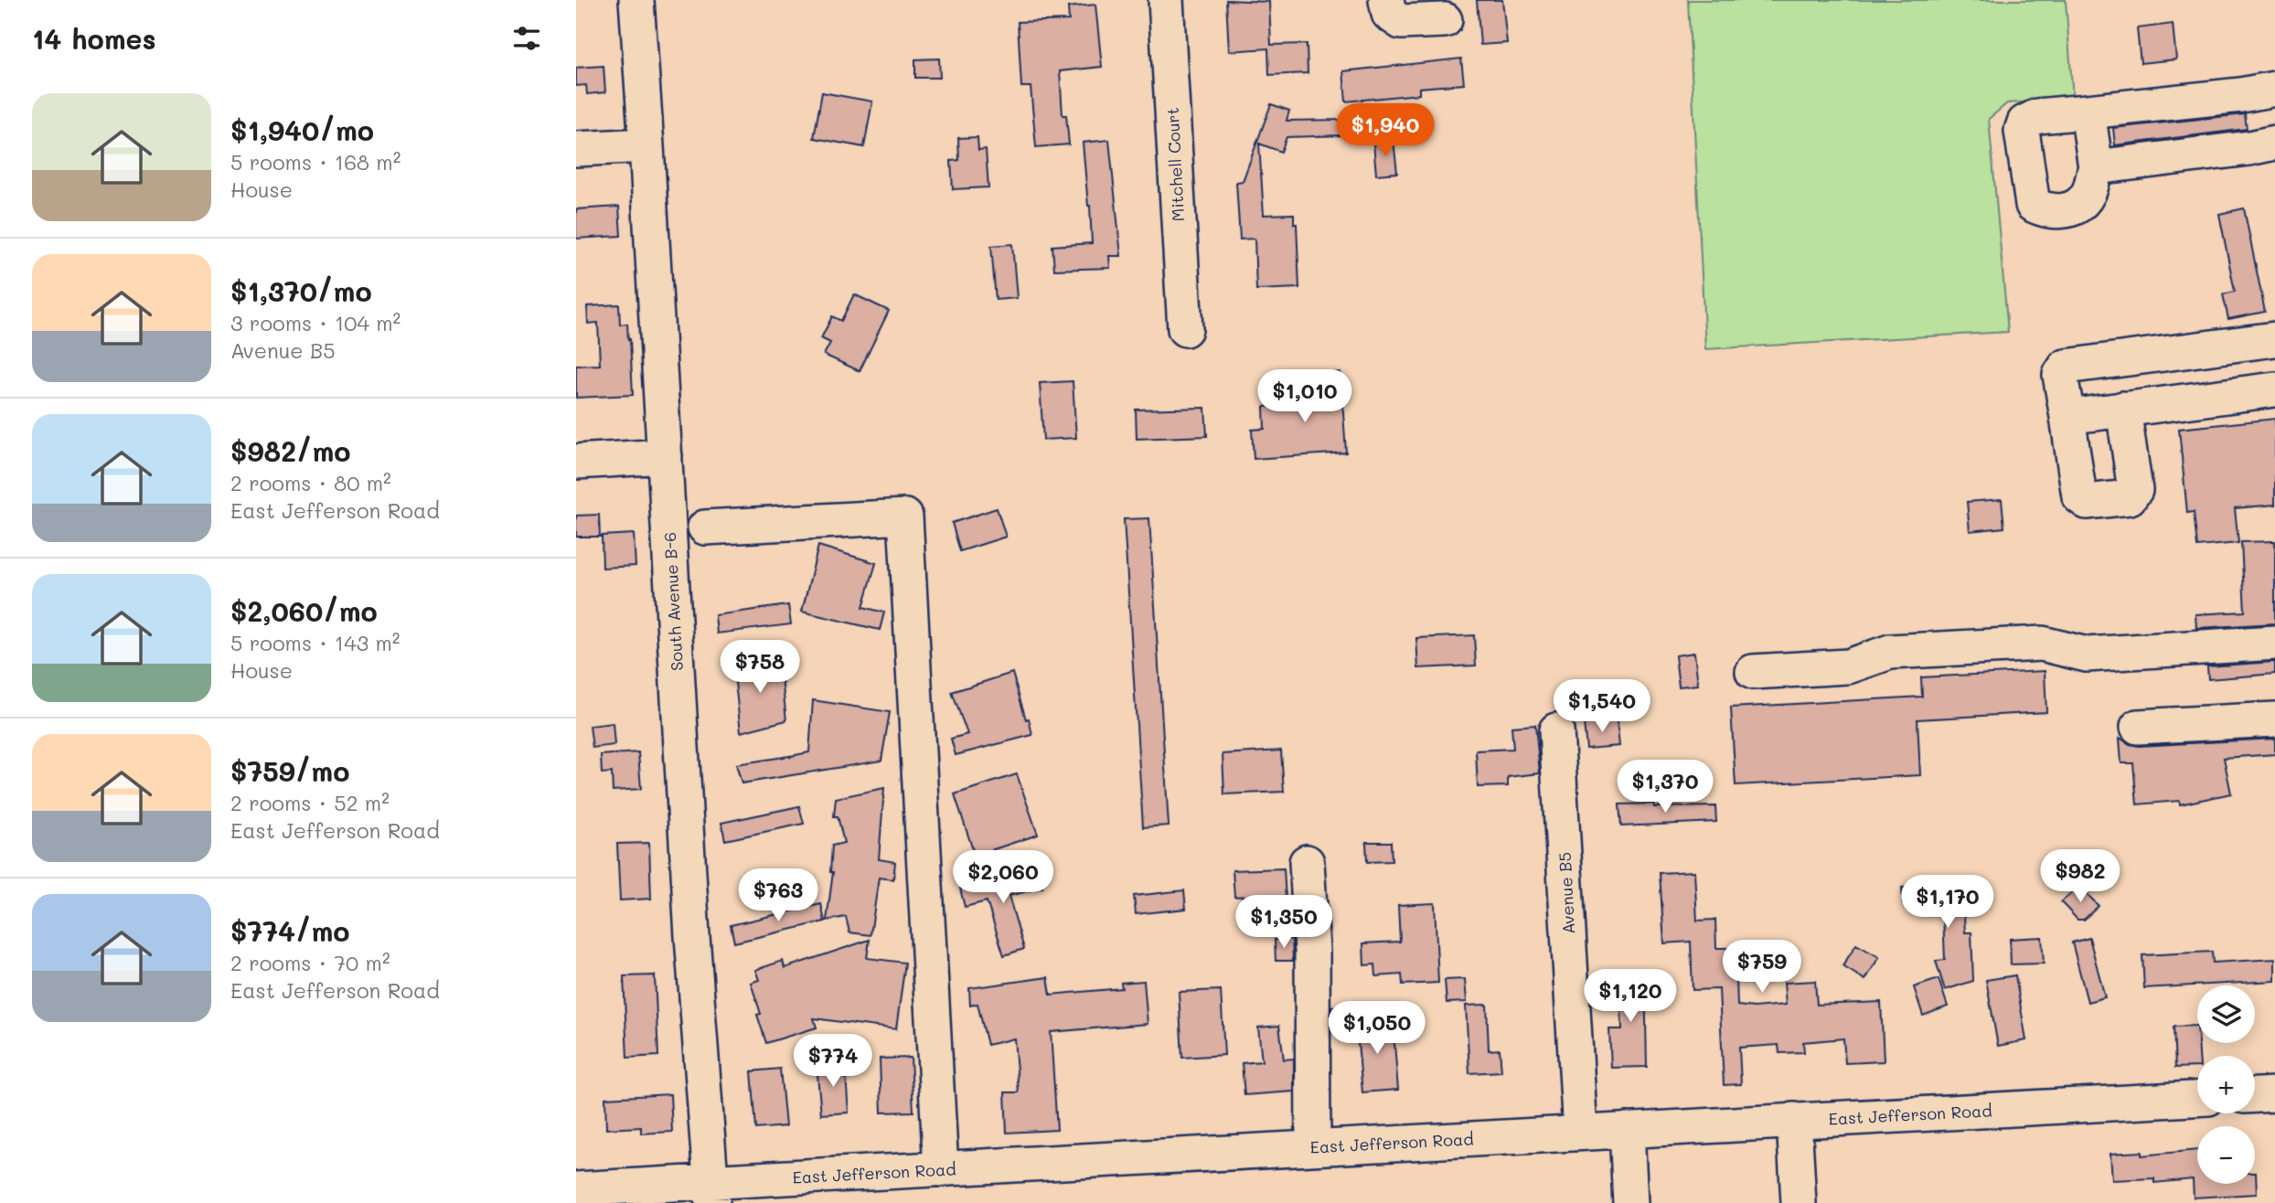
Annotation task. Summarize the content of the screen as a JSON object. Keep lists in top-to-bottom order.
{
  "streets": {
    "street": [
      "Mitchell Court",
      "South Avenue B-6",
      "Avenue B5",
      "East Jefferson Road"
    ]
  },
  "crossings": [
    ["South Avenue B-6", "East Jefferson Road"],
    ["Avenue B5", "East Jefferson Road"]
  ],
  "page": {
    "heading": "14 homes",
    "list": [
      {
        "name": "$1,940/mo",
        "note": "5 rooms · 168 m² · House"
      },
      {
        "name": "$1,370/mo",
        "note": "3 rooms · 104 m² · Avenue B5"
      },
      {
        "name": "$982/mo",
        "note": "2 rooms · 80 m² · East Jefferson Road"
      },
      {
        "name": "$2,060/mo",
        "note": "5 rooms · 143 m² · House"
      },
      {
        "name": "$759/mo",
        "note": "2 rooms · 52 m² · East Jefferson Road"
      },
      {
        "name": "$774/mo",
        "note": "2 rooms · 70 m² · East Jefferson Road"
      }
    ],
    "price": [
      "$1,940",
      "$1,010",
      "$758",
      "$1,540",
      "$1,370",
      "$982",
      "$2,060",
      "$763",
      "$1,170",
      "$1,350",
      "$759",
      "$1,120",
      "$1,050",
      "$774"
    ],
    "map_buttons": ["+", "−"]
  }
}
